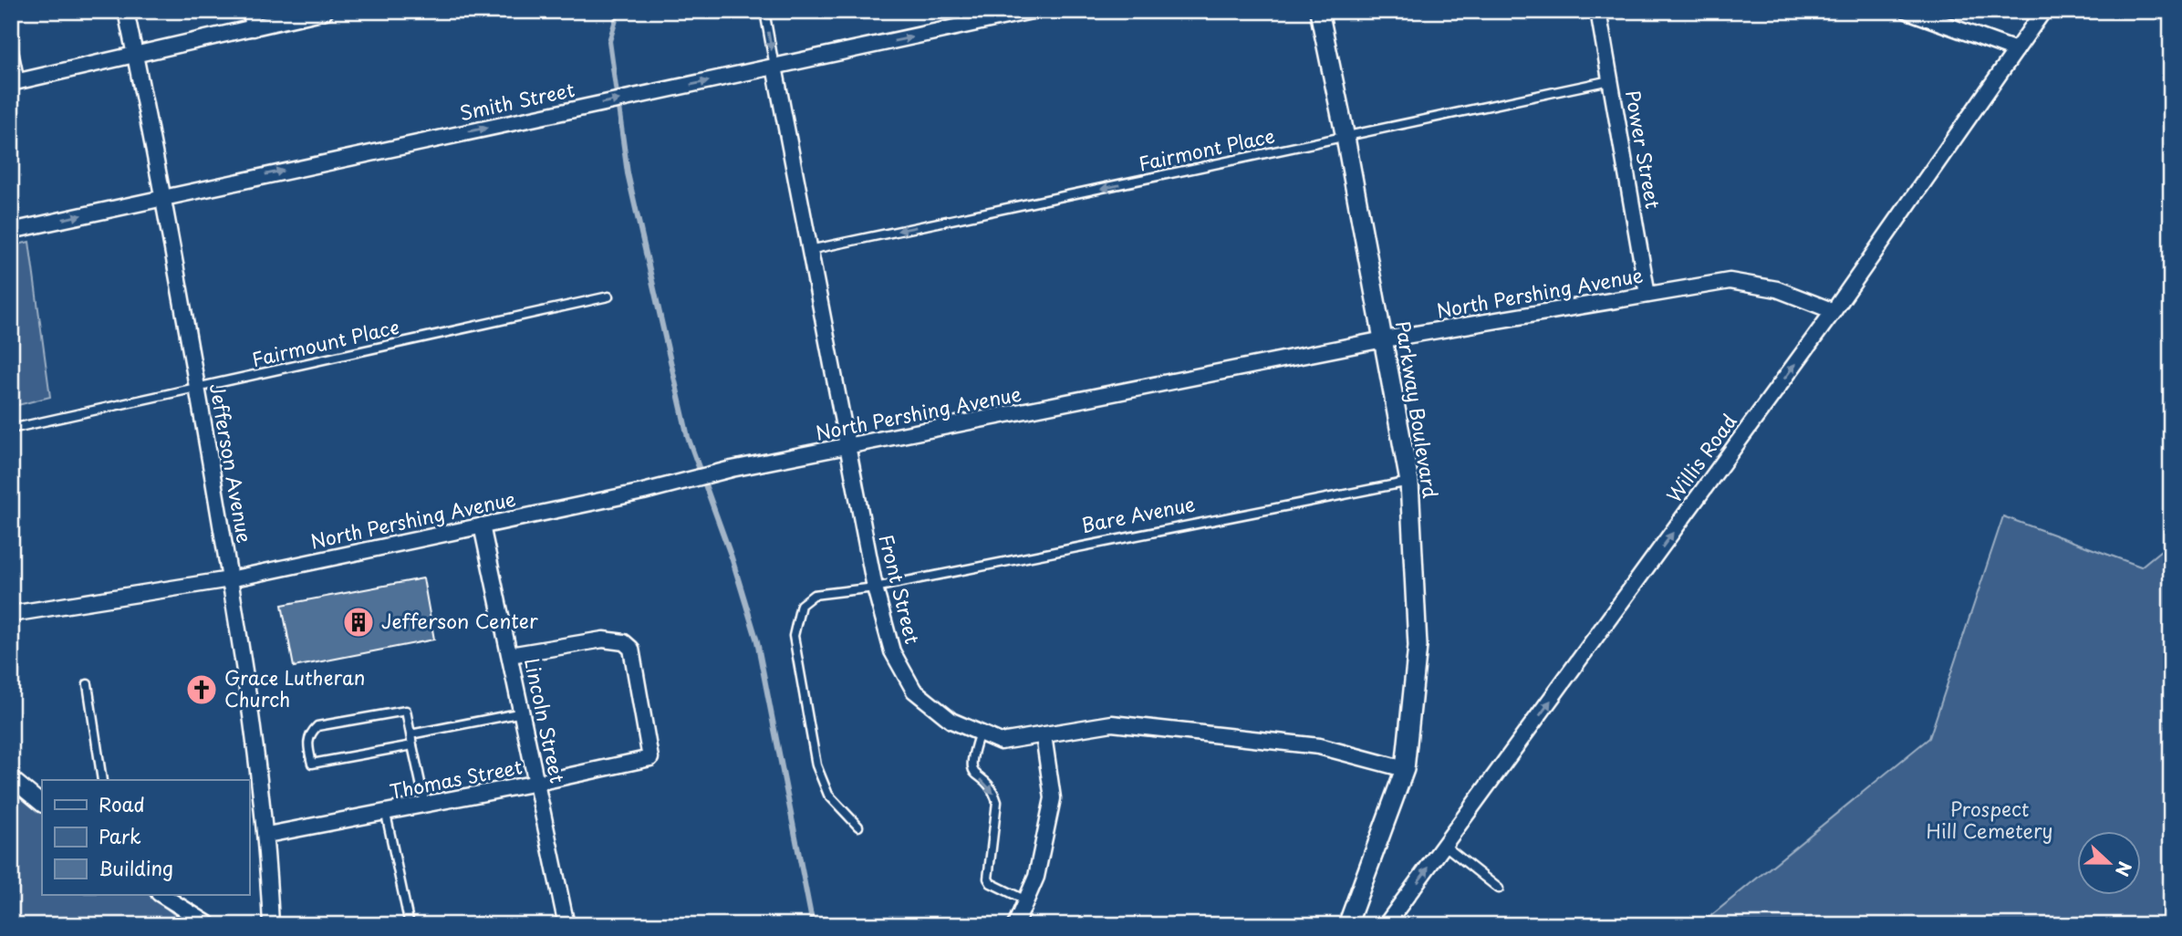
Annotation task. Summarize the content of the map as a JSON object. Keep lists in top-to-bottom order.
{
  "streets": {
    "street": [
      "Smith Street",
      "Power Street",
      "North Pershing Avenue",
      "Parkway Boulevard",
      "Willis Road",
      "Jefferson Avenue",
      "Front Street",
      "Lincoln Street",
      "Thomas Street"
    ],
    "lane": ["Fairmont Place", "Fairmount Place", "Bare Avenue"]
  },
  "crossings": [
    ["Smith Street", "Jefferson Avenue"],
    ["Smith Street", "Front Street"],
    ["Power Street", "Fairmont Place"],
    ["Power Street", "North Pershing Avenue"],
    ["Fairmont Place", "Parkway Boulevard"],
    ["Fairmont Place", "Front Street"],
    ["North Pershing Avenue", "Parkway Boulevard"],
    ["North Pershing Avenue", "Willis Road"],
    ["North Pershing Avenue", "Jefferson Avenue"],
    ["North Pershing Avenue", "Front Street"],
    ["North Pershing Avenue", "Lincoln Street"],
    ["Fairmount Place", "Jefferson Avenue"],
    ["Parkway Boulevard", "Bare Avenue"],
    ["Parkway Boulevard", "Front Street"],
    ["Jefferson Avenue", "Thomas Street"],
    ["Bare Avenue", "Front Street"],
    ["Lincoln Street", "Thomas Street"]
  ],
  "one_way": ["Smith Street", "Fairmont Place", "Willis Road"],
  "parks": ["Prospect Hill Cemetery"],
  "places": {
    "building": ["Jefferson Center"],
    "church": ["Grace Lutheran Church"]
  },
  "legend": ["Road", "Park", "Building"],
  "north": "right"
}
